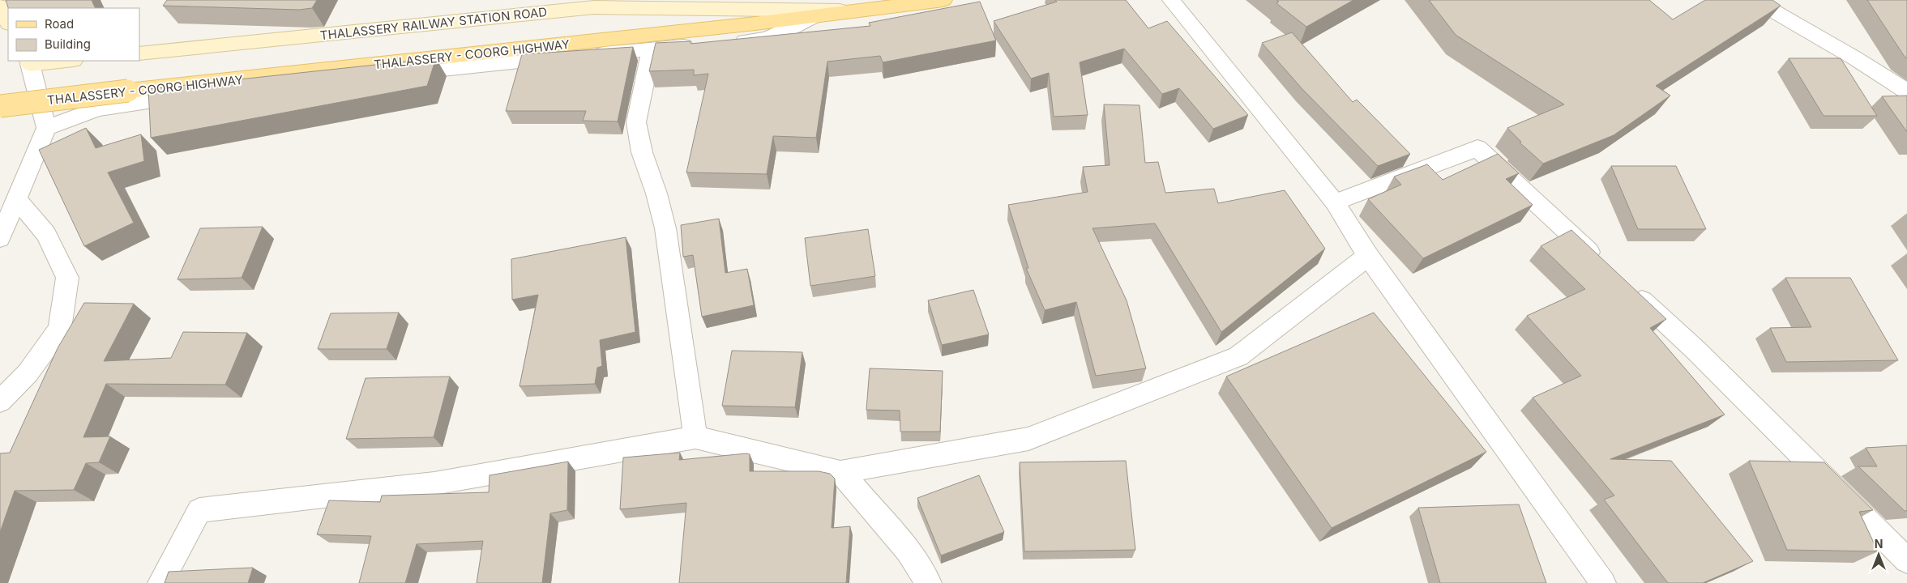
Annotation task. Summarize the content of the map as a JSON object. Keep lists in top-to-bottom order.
{
  "streets": {
    "main road": ["THALASSERY RAILWAY STATION ROAD", "THALASSERY - COORG HIGHWAY"]
  },
  "crossings": [
    ["THALASSERY RAILWAY STATION ROAD", "THALASSERY - COORG HIGHWAY"]
  ],
  "legend": ["Road", "Building"],
  "north": "top"
}
